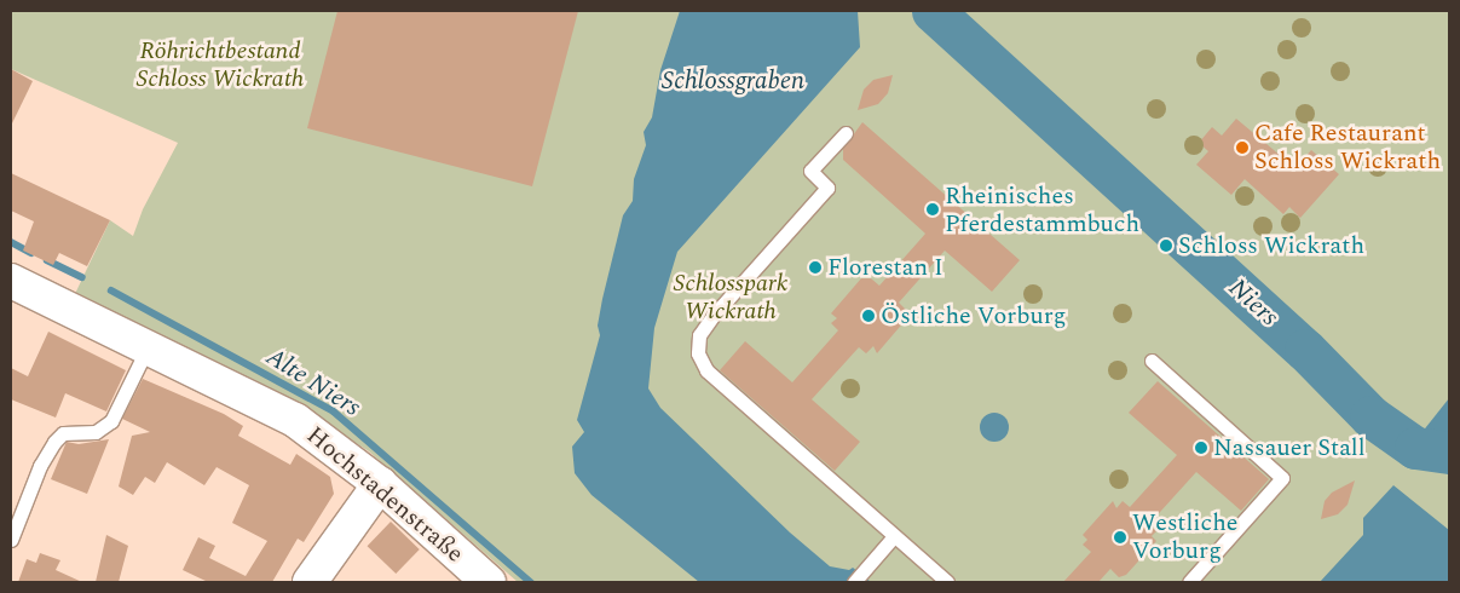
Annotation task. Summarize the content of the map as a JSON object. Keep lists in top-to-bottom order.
{
  "streets": {
    "street": ["Hochstadenstraße"]
  },
  "water": ["Schlossgraben", "Niers", "Alte Niers"],
  "parks": ["Röhrichtbestand Schloss Wickrath", "Schlosspark Wickrath"],
  "places": [
    "Cafe Restaurant Schloss Wickrath",
    "Rheinisches Pferdestammbuch",
    "Schloss Wickrath",
    "Florestan I",
    "Östliche Vorburg",
    "Nassauer Stall",
    "Westliche Vorburg"
  ]
}
